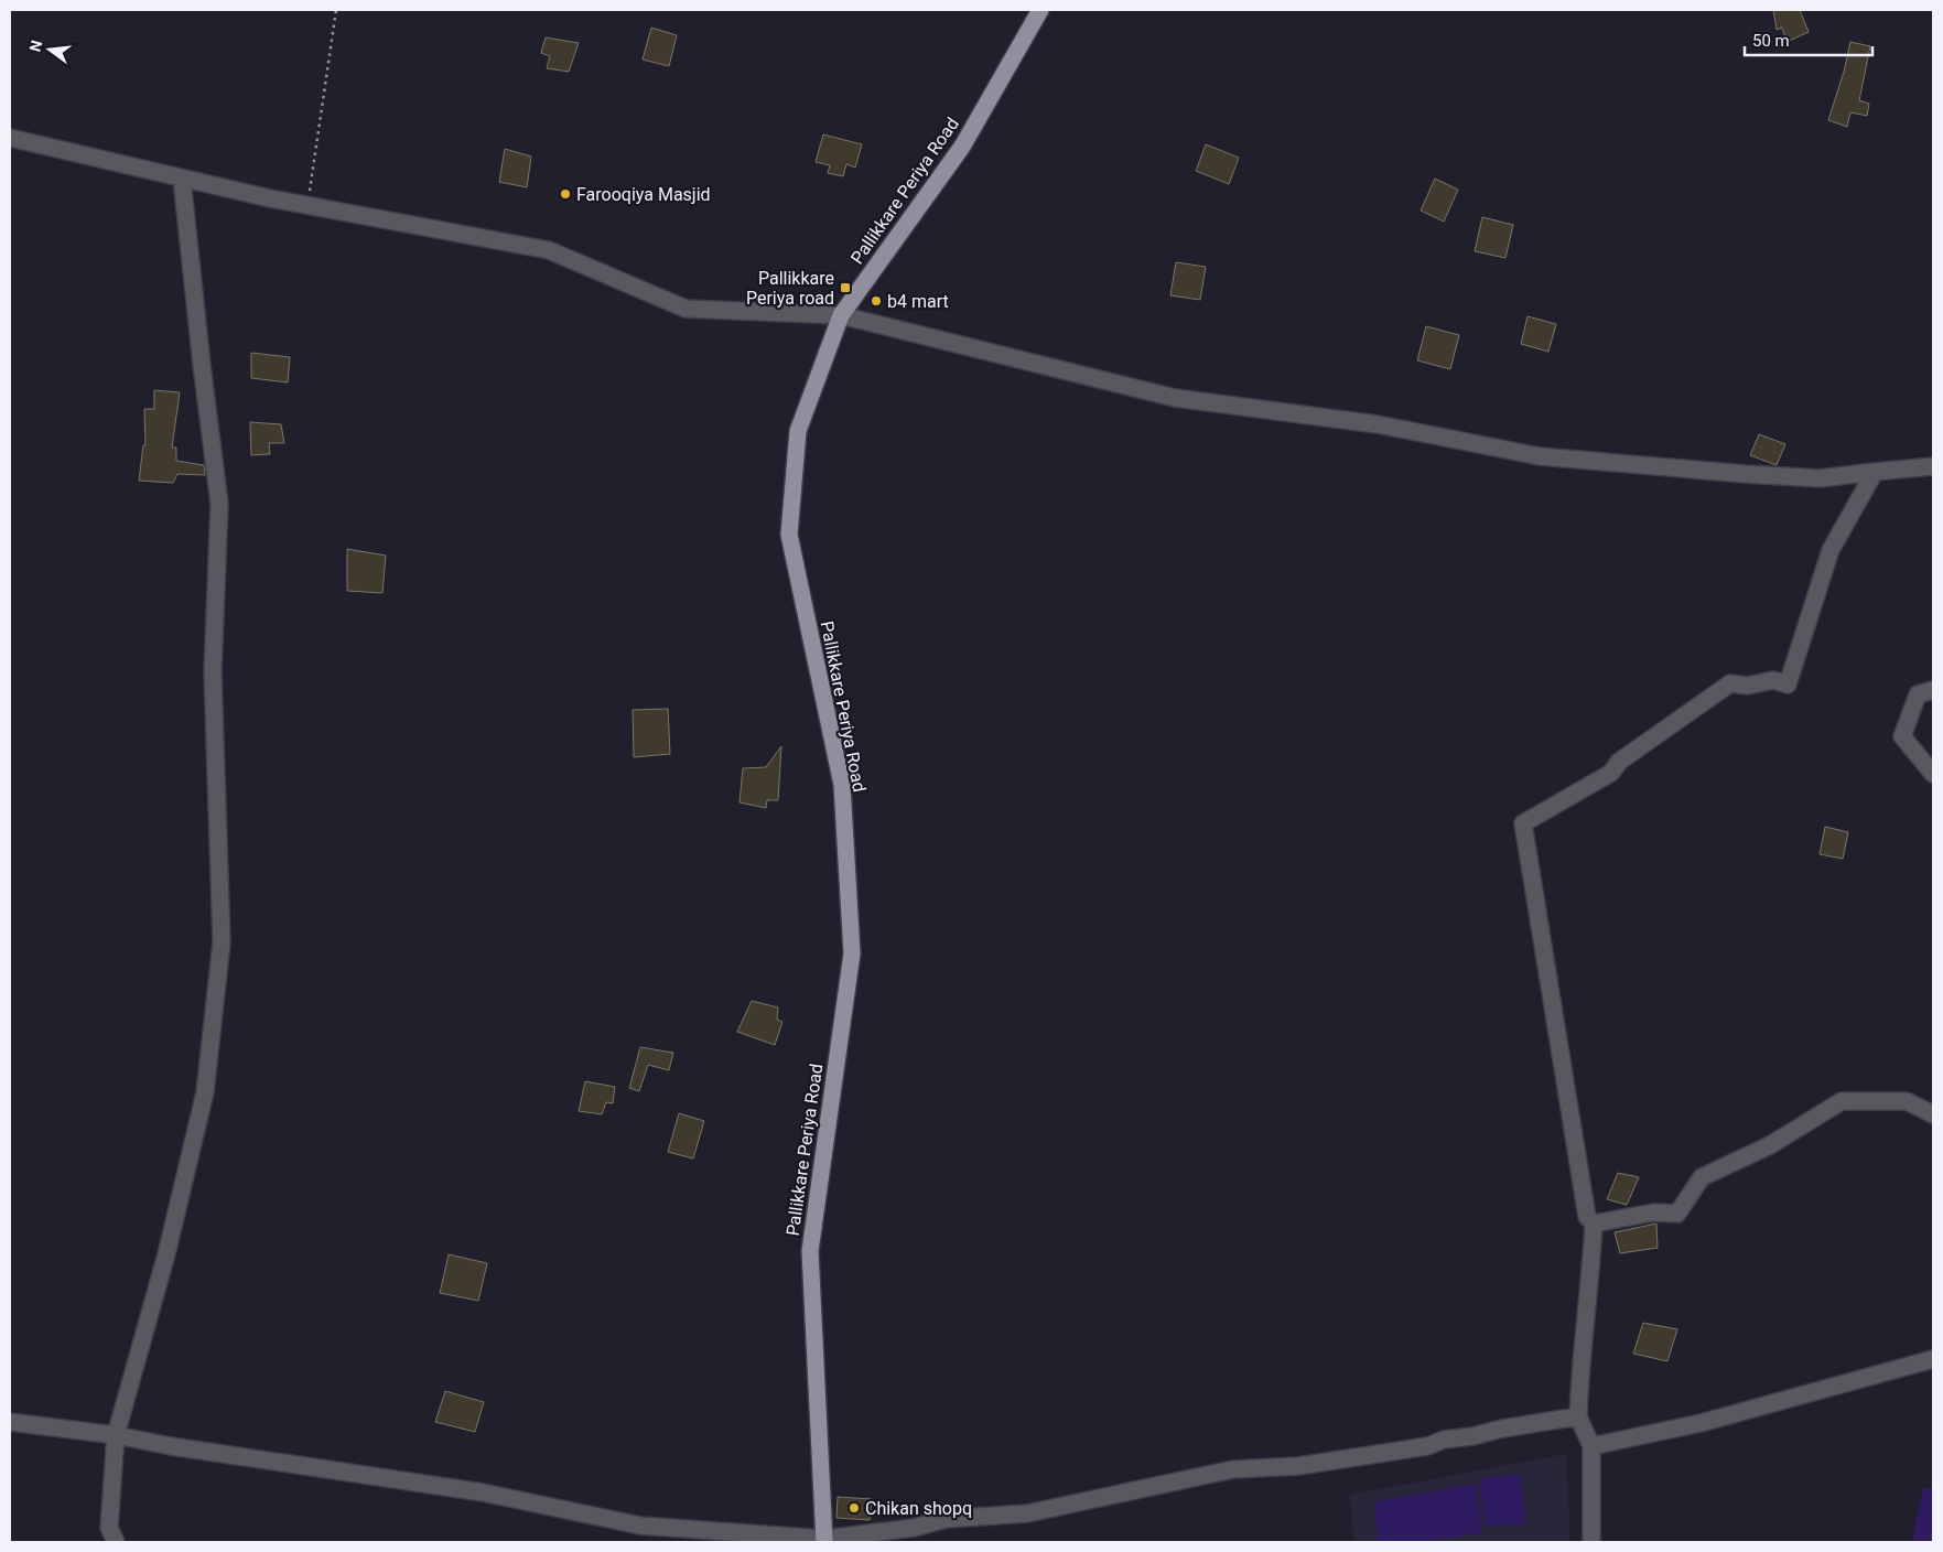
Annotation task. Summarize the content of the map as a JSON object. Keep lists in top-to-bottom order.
{
  "streets": {
    "main road": ["Pallikkare Periya Road"]
  },
  "places": {
    "other": ["Farooqiya Masjid", "b4 mart", "Chikan shopq"],
    "transit": ["Pallikkare Periya road"]
  },
  "scale_bar": "50 m",
  "north": "left"
}
